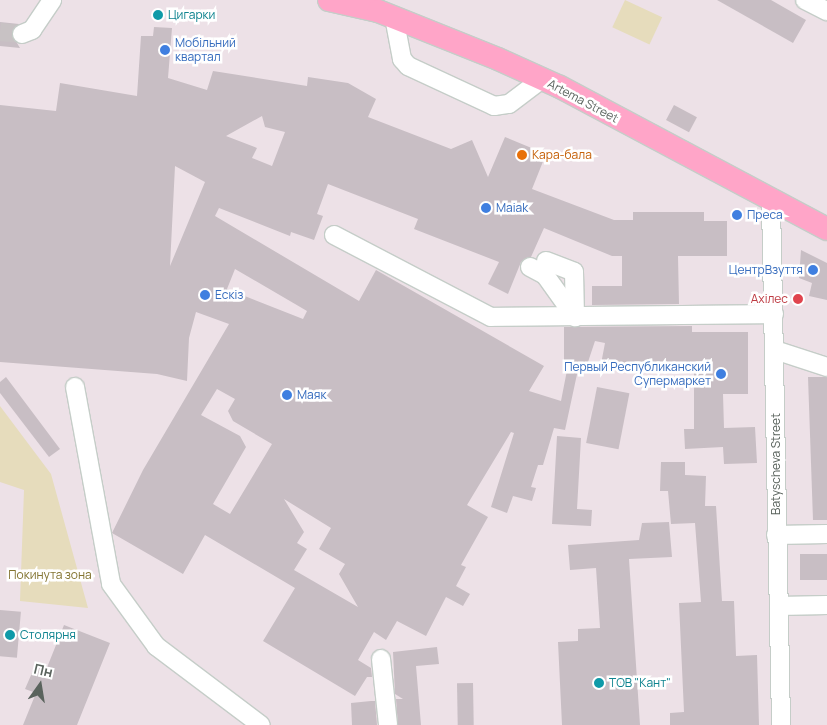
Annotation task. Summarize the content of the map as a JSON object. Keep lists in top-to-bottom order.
{
  "streets": {
    "main road": ["Artema Street"],
    "street": ["Batyscheva Street"]
  },
  "crossings": [
    ["Artema Street", "Batyscheva Street"]
  ],
  "parks": ["Покинута зона"],
  "places": [
    "Цигарки",
    "Мобільний квартал",
    "Кара-бала",
    "Maiak",
    "Преса",
    "ЦентрВзуття",
    "Ескіз",
    "Ахілес",
    "Первый Республиканский Супермаркет",
    "Маяк",
    "Столярня",
    "ТОВ \"Кант\""
  ],
  "north": "top"
}
